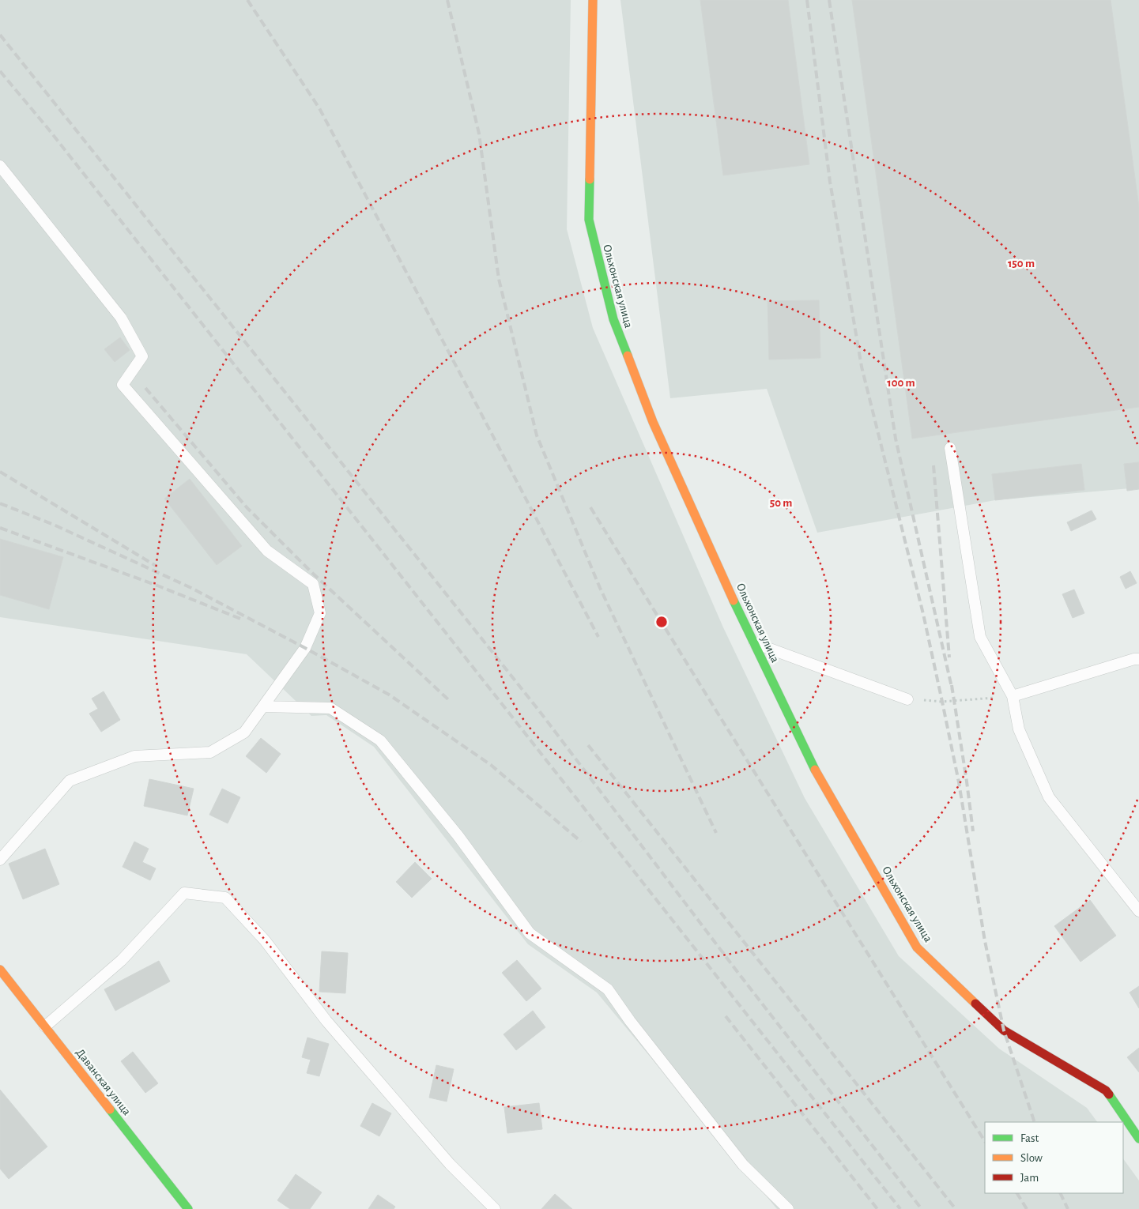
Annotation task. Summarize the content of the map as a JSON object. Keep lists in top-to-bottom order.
{
  "streets": {
    "street": ["Ольхонская улица", "Даванская улица"]
  },
  "legend": ["Fast", "Slow", "Jam"],
  "rings": ["150 m", "100 m", "50 m"]
}
